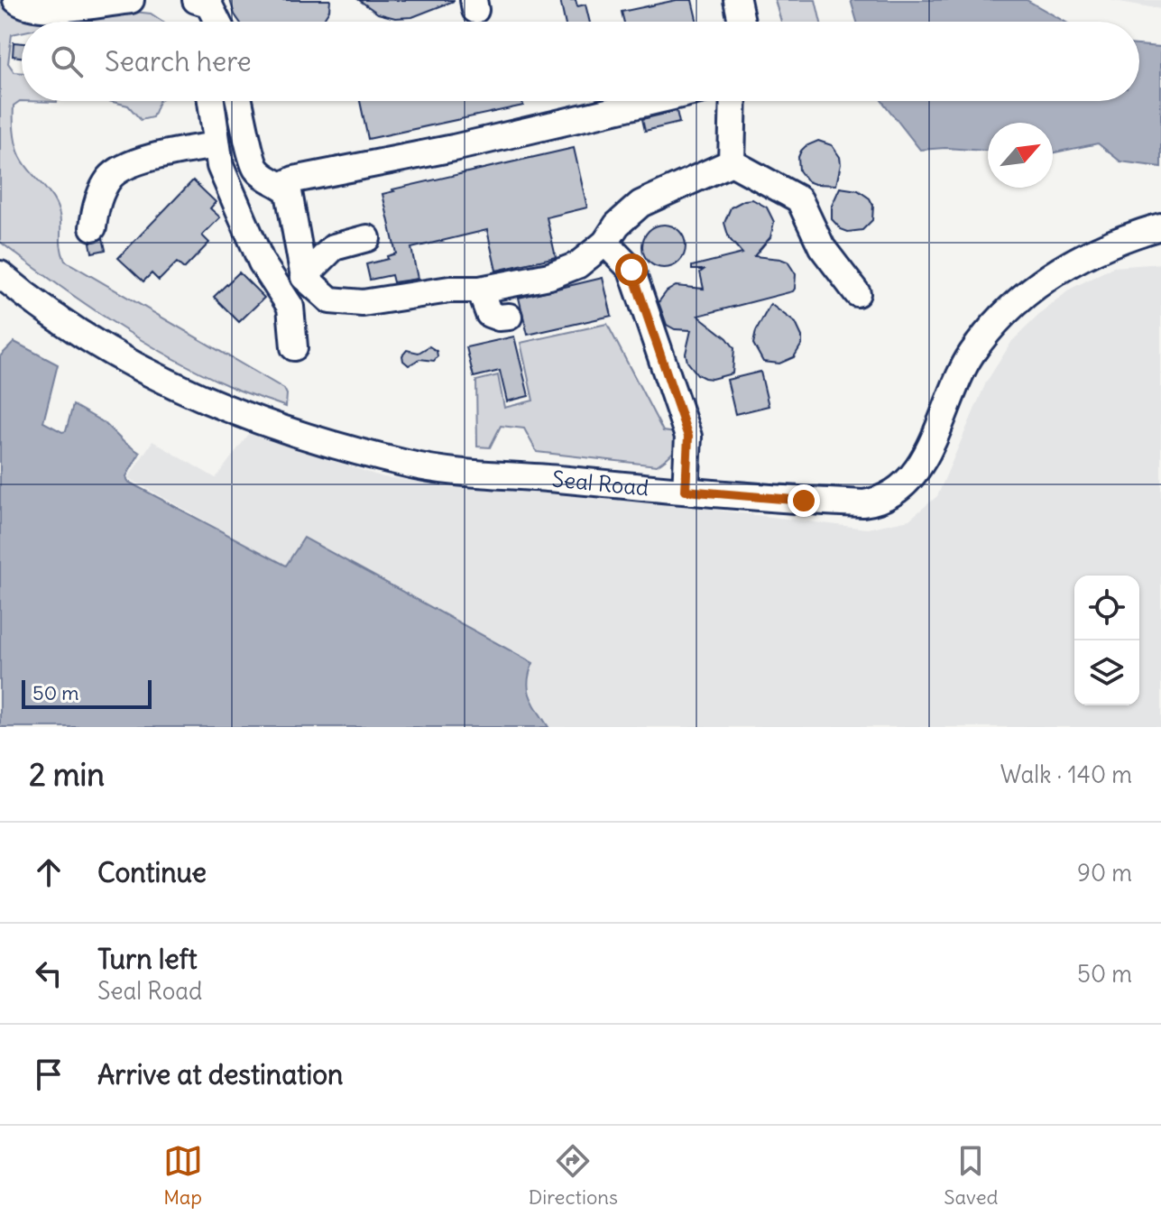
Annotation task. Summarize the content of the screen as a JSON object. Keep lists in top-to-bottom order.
{
  "streets": {
    "street": ["Seal Road"]
  },
  "scale_bar": "50 m",
  "north": "top right",
  "page": {
    "search": "Search here",
    "scale": "50 m",
    "heading": ["2 min", "Walk · 140 m"],
    "list": [
      ["Continue", "90 m"],
      ["Turn left", "Seal Road", "50 m"],
      "Arrive at destination"
    ],
    "nav": ["Map", "Directions", "Saved"]
  }
}
